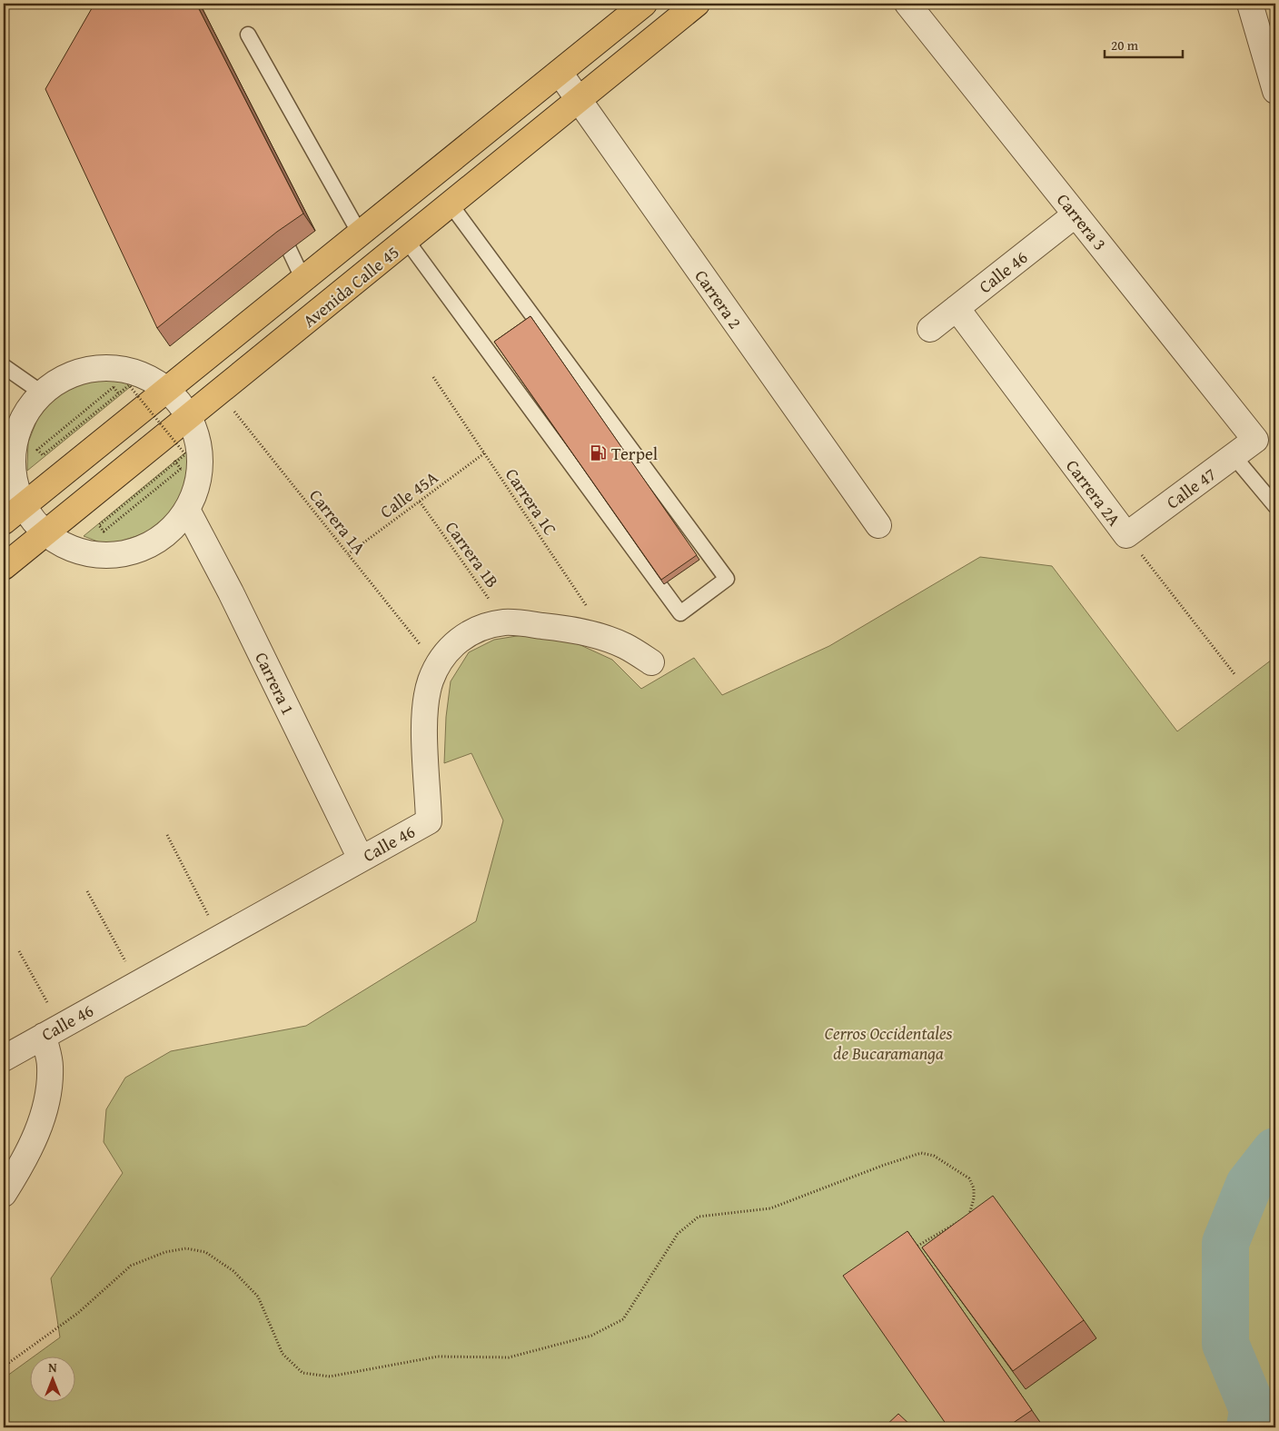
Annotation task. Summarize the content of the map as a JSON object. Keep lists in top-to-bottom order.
{
  "streets": {
    "main road": ["Avenida Calle 45"],
    "street": [
      "Carrera 3",
      "Calle 46",
      "Carrera 2",
      "Calle 47",
      "Carrera 2A",
      "Carrera 1"
    ],
    "path": [
      "Calle 45A",
      "Carrera 1C",
      "Carrera 1A",
      "Carrera 1B"
    ]
  },
  "crossings": [
    ["Carrera 3", "Calle 46"],
    ["Carrera 3", "Calle 47"],
    ["Calle 46", "Carrera 2A"],
    ["Calle 46", "Carrera 1C"],
    ["Calle 46", "Carrera 1A"],
    ["Calle 46", "Carrera 1B"],
    ["Calle 46", "Carrera 1"],
    ["Avenida Calle 45", "Carrera 2"],
    ["Avenida Calle 45", "Carrera 1A"],
    ["Calle 47", "Carrera 2A"],
    ["Calle 45A", "Carrera 1C"],
    ["Calle 45A", "Carrera 1A"],
    ["Calle 45A", "Carrera 1B"]
  ],
  "parks": ["Cerros Occidentales de Bucaramanga"],
  "places": {
    "fuel station": ["Terpel"]
  },
  "scale_bar": "20 m",
  "north": "top"
}
